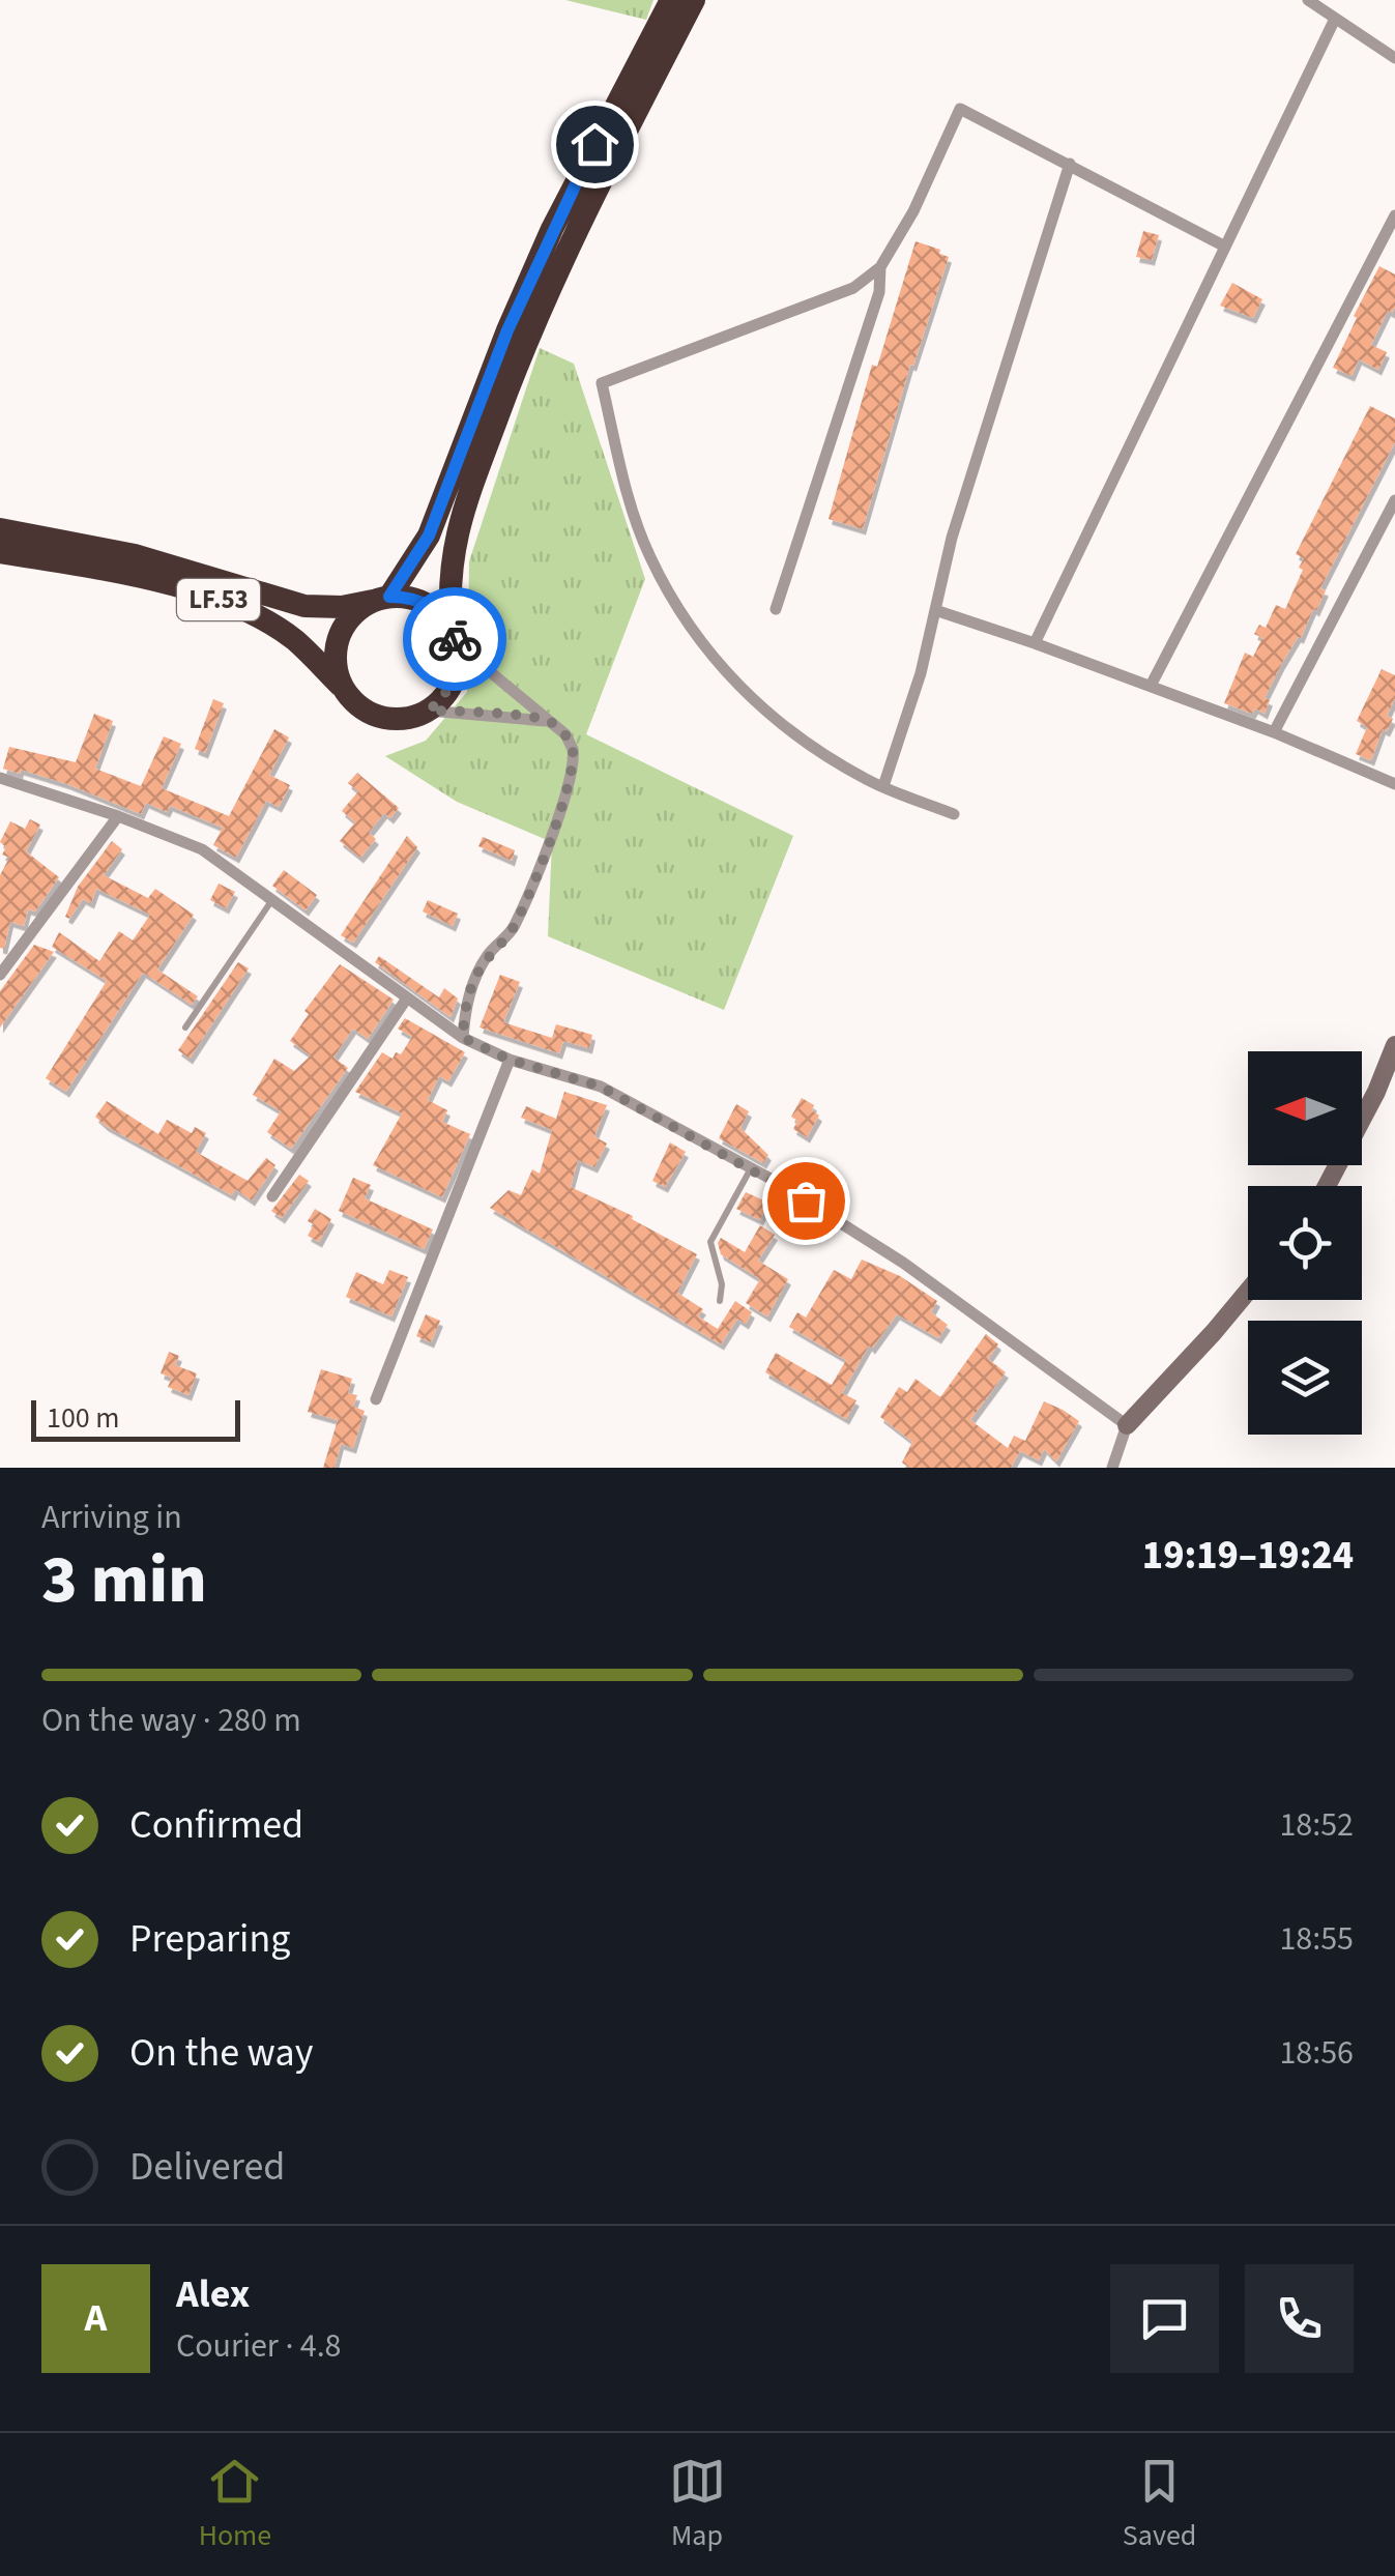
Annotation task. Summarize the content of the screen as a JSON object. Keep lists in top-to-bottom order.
{
  "streets": {
    "highway": ["LF.53"]
  },
  "scale_bar": "100 m",
  "north": "left",
  "page": {
    "scale": "100 m",
    "heading": ["3 min", "Arriving in", "19:19–19:24"],
    "panel": ["Alex", "Courier · 4.8"],
    "bar": "On the way · 280 m",
    "list": [
      ["Confirmed", "18:52"],
      ["Preparing", "18:55"],
      ["On the way", "18:56"],
      "Delivered"
    ],
    "round": "A",
    "tabs": ["Home", "Map", "Saved"]
  }
}
